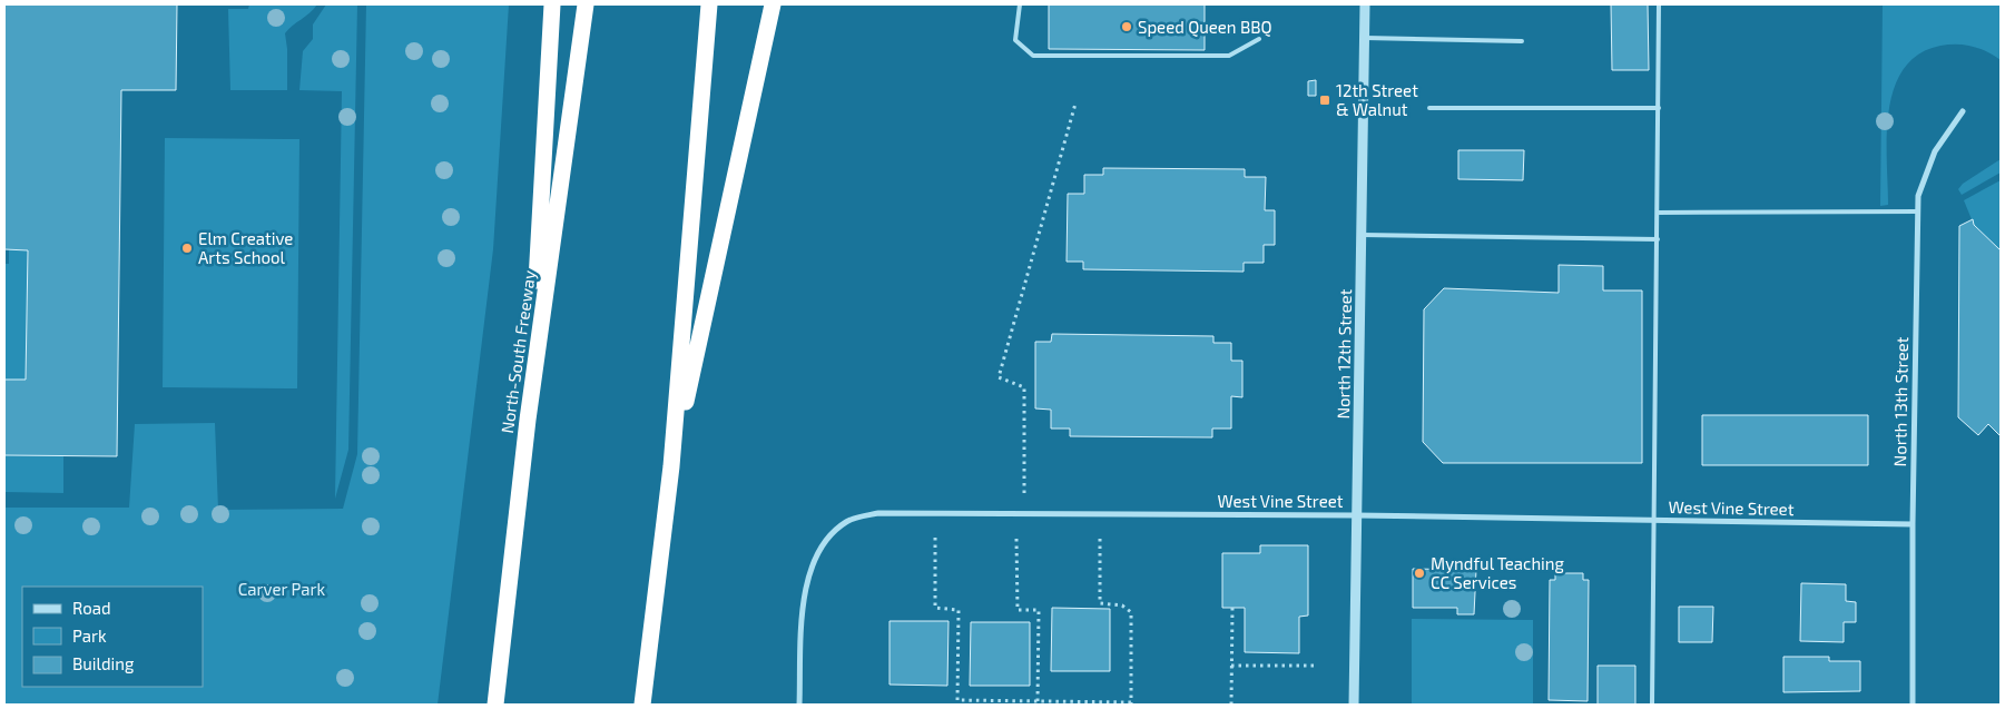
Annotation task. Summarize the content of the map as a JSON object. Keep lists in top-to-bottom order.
{
  "streets": {
    "highway": ["North-South Freeway"],
    "street": ["North 12th Street", "North 13th Street", "West Vine Street"]
  },
  "crossings": [
    ["North 12th Street", "West Vine Street"],
    ["North 13th Street", "West Vine Street"]
  ],
  "parks": ["Carver Park"],
  "places": {
    "other": ["Speed Queen BBQ", "Elm Creative Arts School", "Myndful Teaching CC Services"],
    "transit": ["12th Street & Walnut"]
  },
  "legend": ["Road", "Park", "Building"]
}
